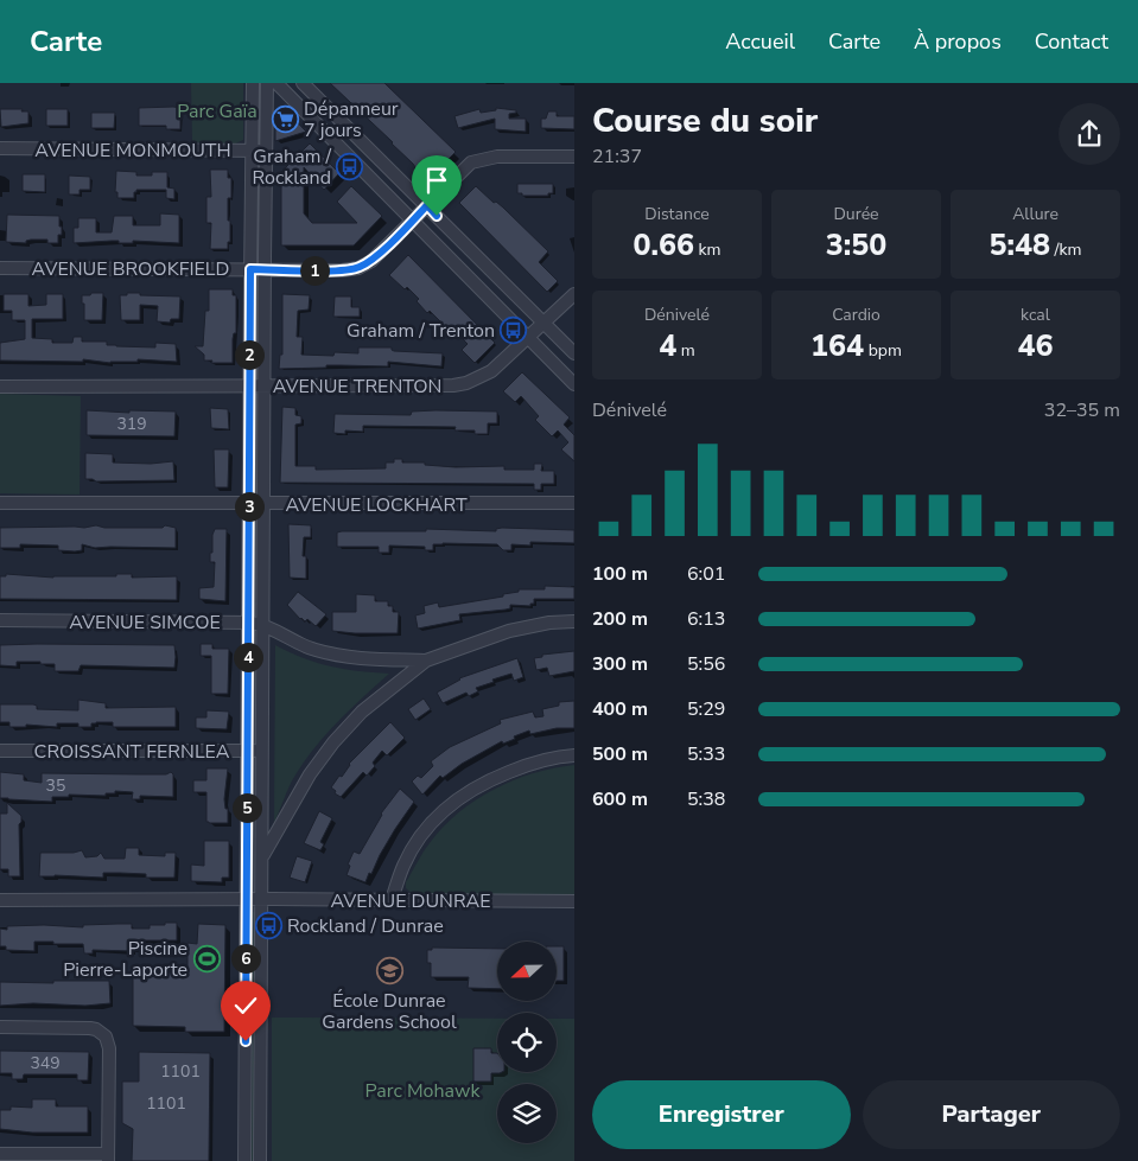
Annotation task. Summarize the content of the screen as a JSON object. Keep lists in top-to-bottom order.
{
  "streets": {
    "street": [
      "AVENUE MONMOUTH",
      "AVENUE BROOKFIELD",
      "AVENUE TRENTON",
      "AVENUE LOCKHART",
      "AVENUE SIMCOE",
      "CROISSANT FERNLEA",
      "AVENUE DUNRAE"
    ]
  },
  "parks": ["Parc Gaïa", "Parc Mohawk"],
  "places": {
    "supermarket": ["Dépanneur 7 jours"],
    "bus stop": ["Graham / Rockland", "Graham / Trenton", "Rockland / Dunrae"],
    "sports": ["Piscine Pierre-Laporte"],
    "school or university": ["École Dunrae Gardens School"]
  },
  "house_numbers": [
    "319",
    "35",
    "349",
    "1101",
    "1101"
  ],
  "north": "left",
  "page": {
    "header": "Carte",
    "nav": [
      "Accueil",
      "Carte",
      "À propos",
      "Contact"
    ],
    "heading": ["Course du soir", "21:37"],
    "stats": [
      ["Distance", "0.66 km"],
      ["Durée", "3:50"],
      ["Allure", "5:48 /km"],
      ["Dénivelé", "4 m"],
      ["Cardio", "164 bpm"],
      ["kcal", "46"]
    ],
    "pins": [
      "1",
      "2",
      "3",
      "4",
      "5",
      "6"
    ],
    "chart": ["Dénivelé", "32–35 m"],
    "list": [
      {
        "name": "100 m",
        "note": "6:01"
      },
      {
        "name": "200 m",
        "note": "6:13"
      },
      {
        "name": "300 m",
        "note": "5:56"
      },
      {
        "name": "400 m",
        "note": "5:29"
      },
      {
        "name": "500 m",
        "note": "5:33"
      },
      {
        "name": "600 m",
        "note": "5:38"
      }
    ],
    "buttons": ["Enregistrer", "Partager"]
  }
}
